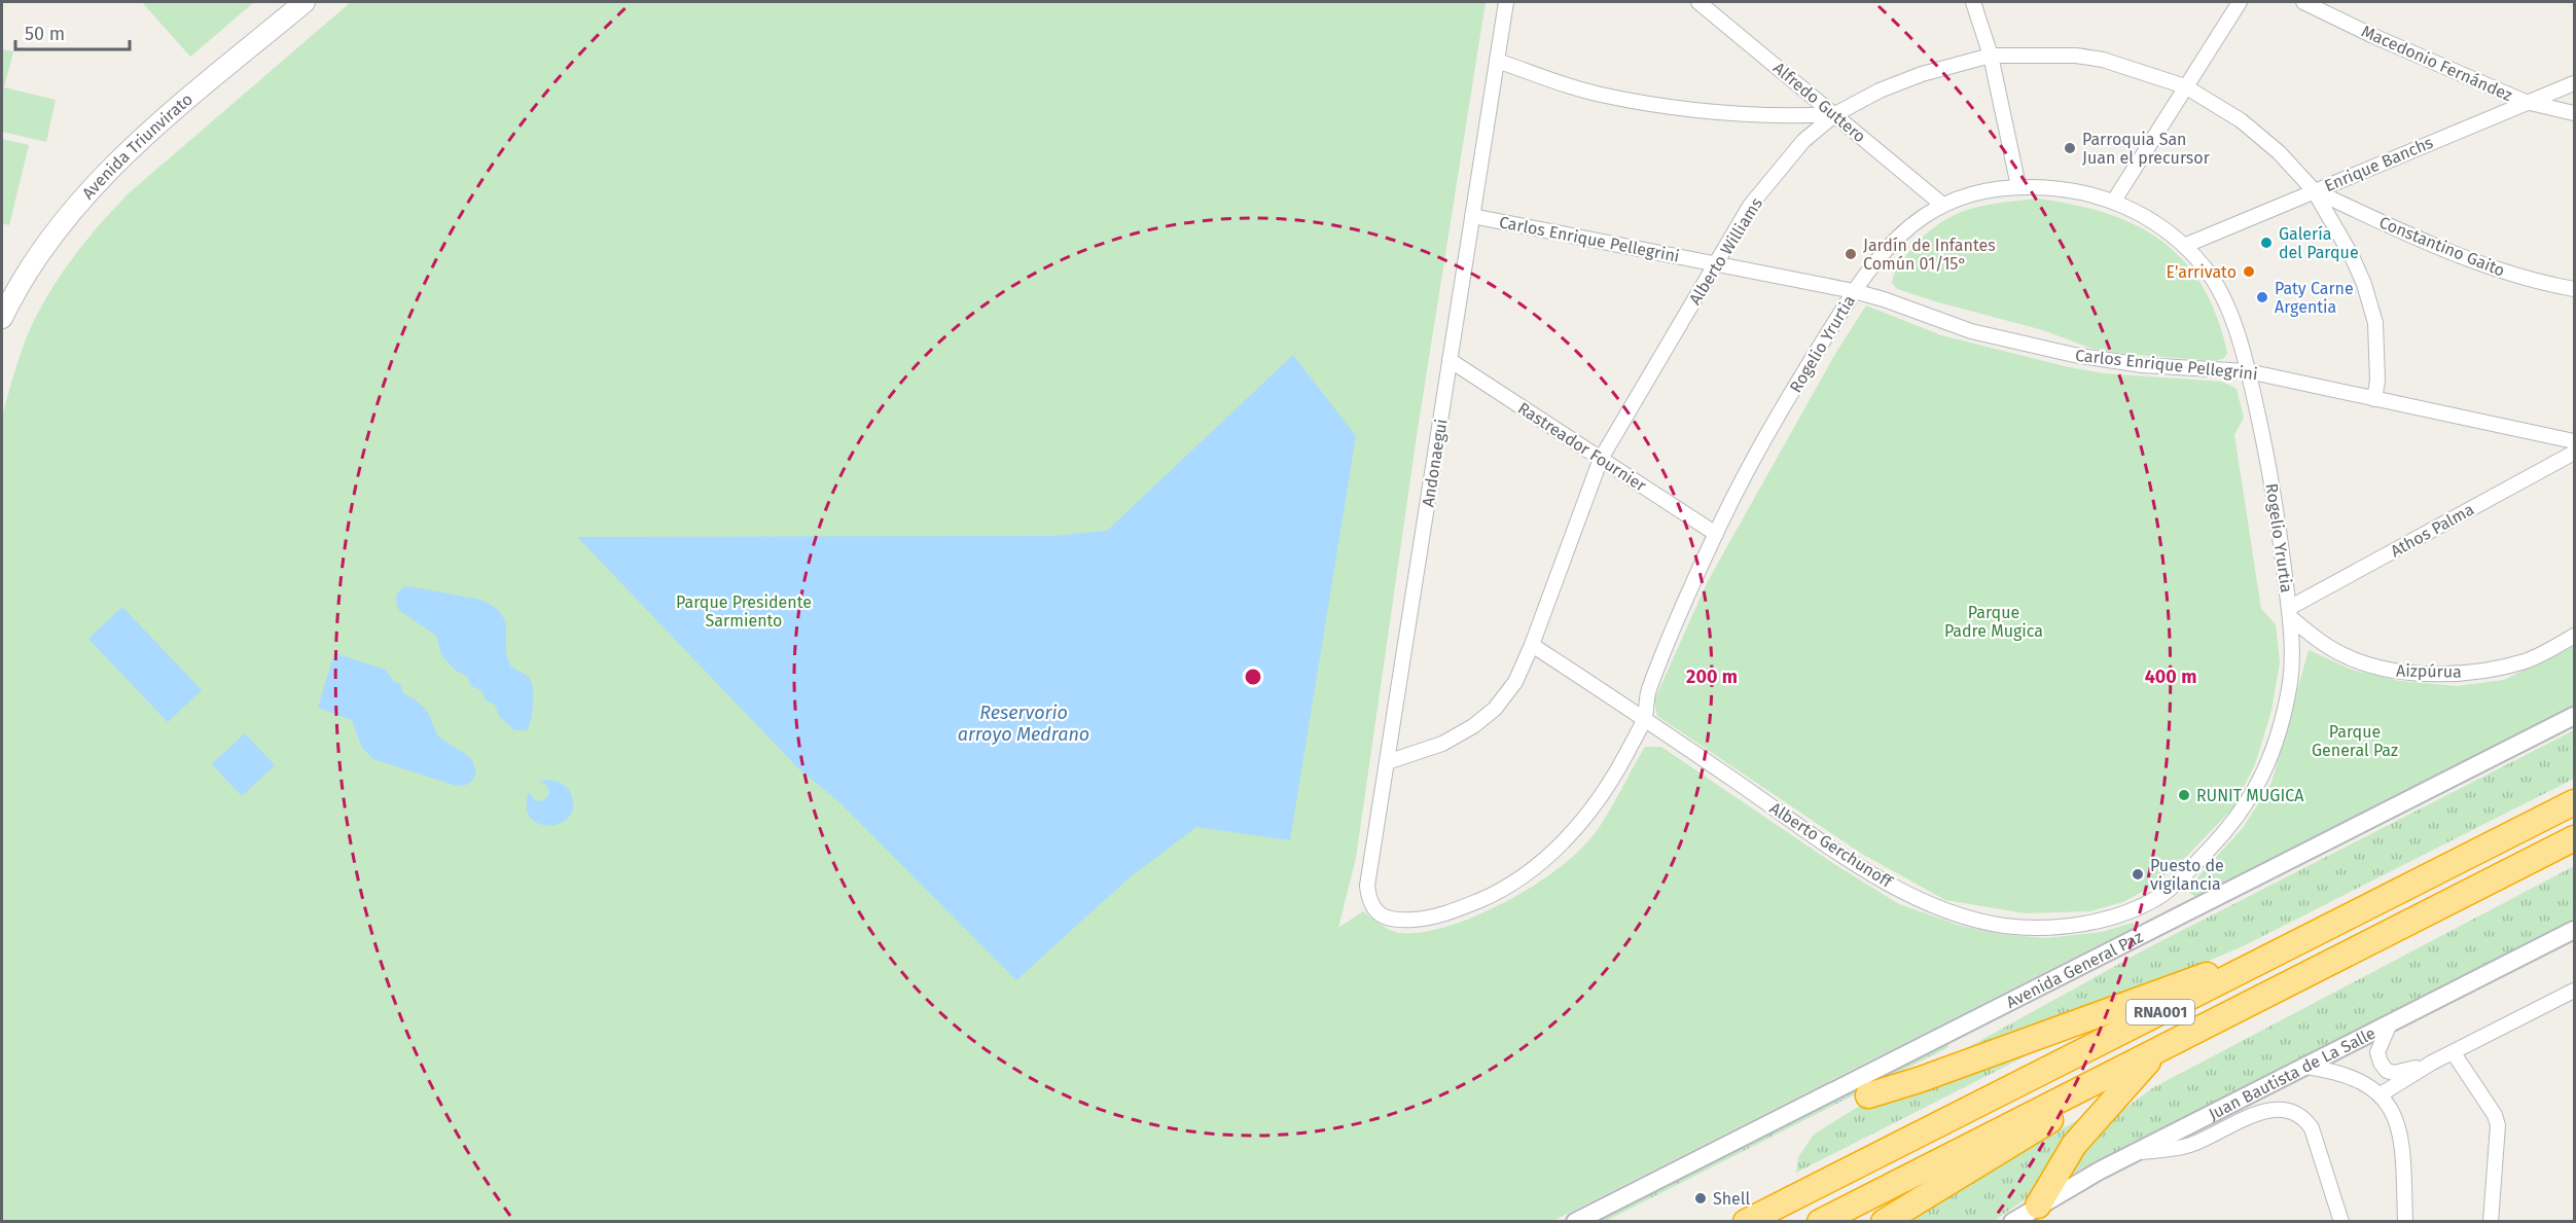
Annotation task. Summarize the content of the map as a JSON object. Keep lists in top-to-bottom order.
{
  "streets": {
    "highway": ["RNA001"],
    "main road": ["Avenida Triunvirato"],
    "street": [
      "Macedonio Fernández",
      "Alfredo Guttero",
      "Enrique Banchs",
      "Carlos Enrique Pellegrini",
      "Constantino Gaito",
      "Alberto Williams",
      "Rogelio Yrurtia",
      "Rastreador Fournier",
      "Andonaegui",
      "Athos Palma",
      "Aizpúrua",
      "Alberto Gerchunoff",
      "Avenida General Paz",
      "Juan Bautista de La Salle"
    ]
  },
  "crossings": [
    ["Macedonio Fernández", "Enrique Banchs"],
    ["Alfredo Guttero", "Alberto Williams"],
    ["Alfredo Guttero", "Rogelio Yrurtia"],
    ["Enrique Banchs", "Constantino Gaito"],
    ["Enrique Banchs", "Alberto Williams"],
    ["Enrique Banchs", "Rogelio Yrurtia"],
    ["Carlos Enrique Pellegrini", "Alberto Williams"],
    ["Carlos Enrique Pellegrini", "Rogelio Yrurtia"],
    ["Carlos Enrique Pellegrini", "Andonaegui"],
    ["Constantino Gaito", "Alberto Williams"],
    ["Alberto Williams", "Rastreador Fournier"],
    ["Alberto Williams", "Andonaegui"],
    ["Alberto Williams", "Alberto Gerchunoff"],
    ["Rogelio Yrurtia", "Rastreador Fournier"],
    ["Rogelio Yrurtia", "Andonaegui"],
    ["Rogelio Yrurtia", "Athos Palma"],
    ["Rogelio Yrurtia", "Aizpúrua"],
    ["Rogelio Yrurtia", "Alberto Gerchunoff"],
    ["Rastreador Fournier", "Andonaegui"],
    ["Athos Palma", "Aizpúrua"],
    ["Athos Palma", "Alberto Gerchunoff"],
    ["Aizpúrua", "Alberto Gerchunoff"]
  ],
  "water": ["Reservorio arroyo Medrano"],
  "parks": ["Parque Presidente Sarmiento", "Parque Padre Mugica", "Parque General Paz"],
  "places": [
    "Parroquia San Juan el precursor",
    "Galería del Parque",
    "Jardín de Infantes Común 01/15°",
    "E'arrivato",
    "Paty Carne Argentia",
    "RUNIT MUGICA",
    "Puesto de vigilancia",
    "Shell"
  ],
  "scale_bar": "50 m",
  "rings": ["200 m", "400 m"]
}
